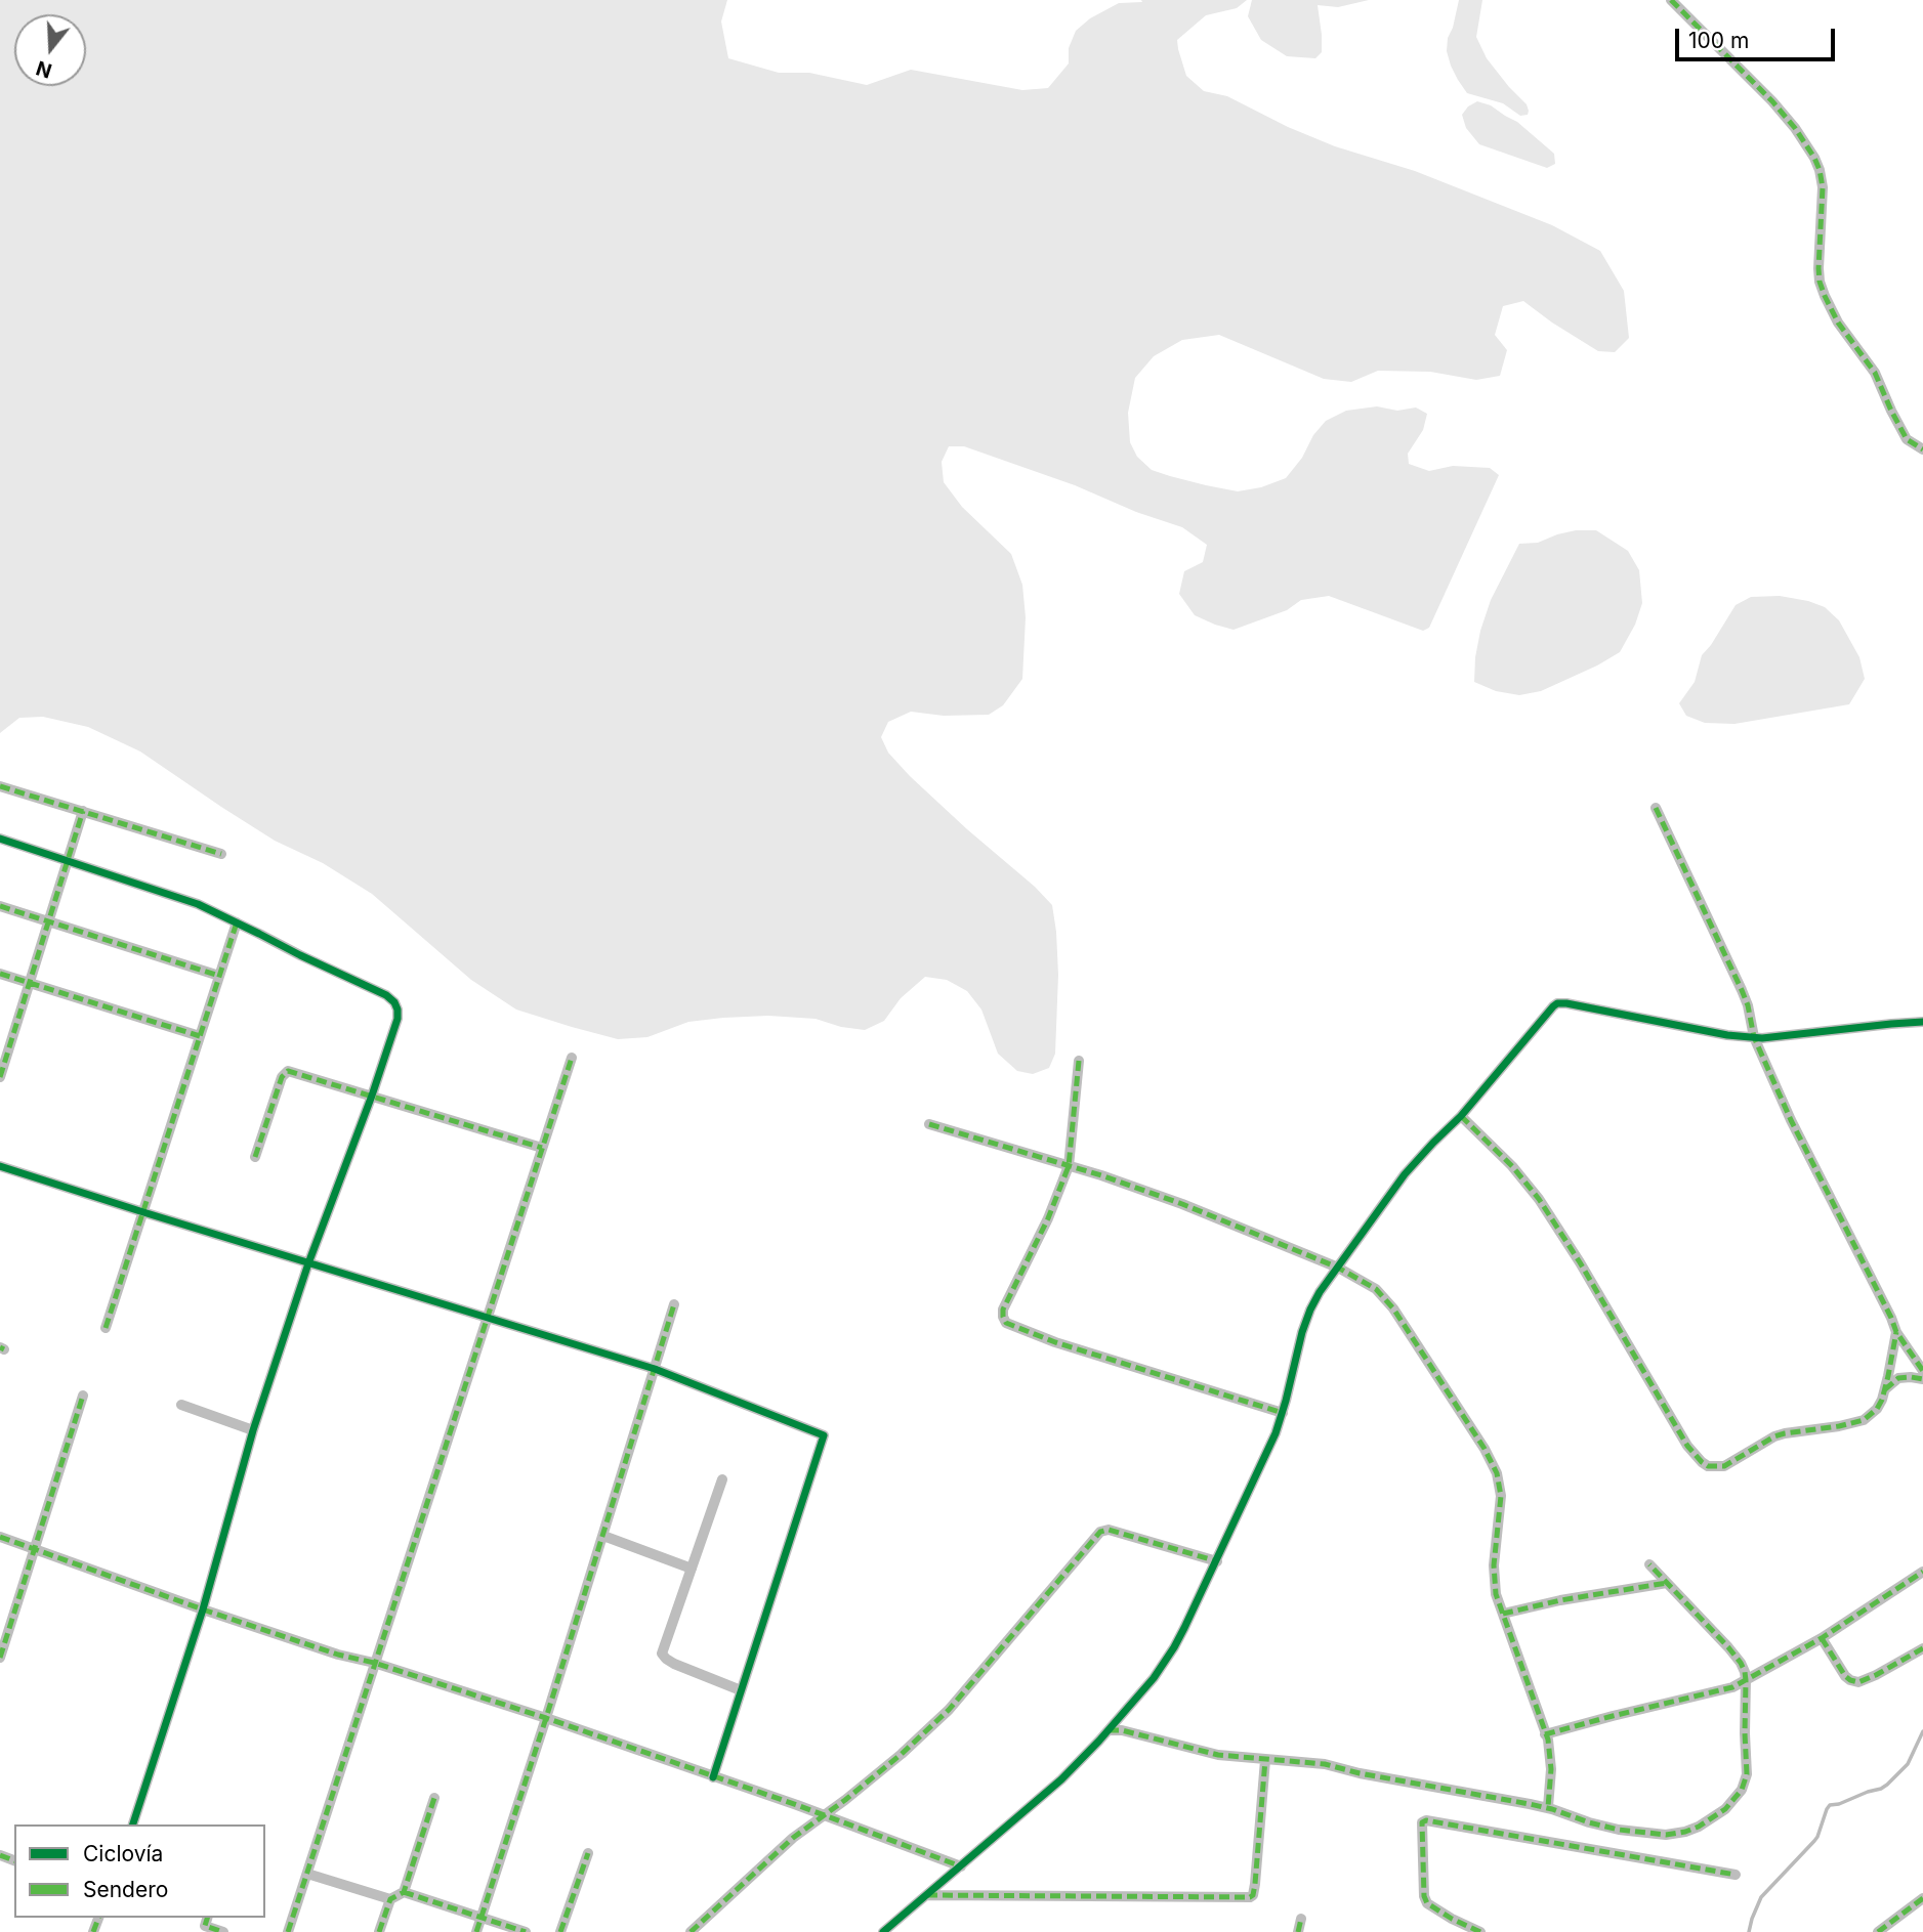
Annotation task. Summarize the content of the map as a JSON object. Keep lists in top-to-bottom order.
{
  "legend": ["Ciclovía", "Sendero"],
  "scale_bar": "100 m",
  "north": "bottom"
}
